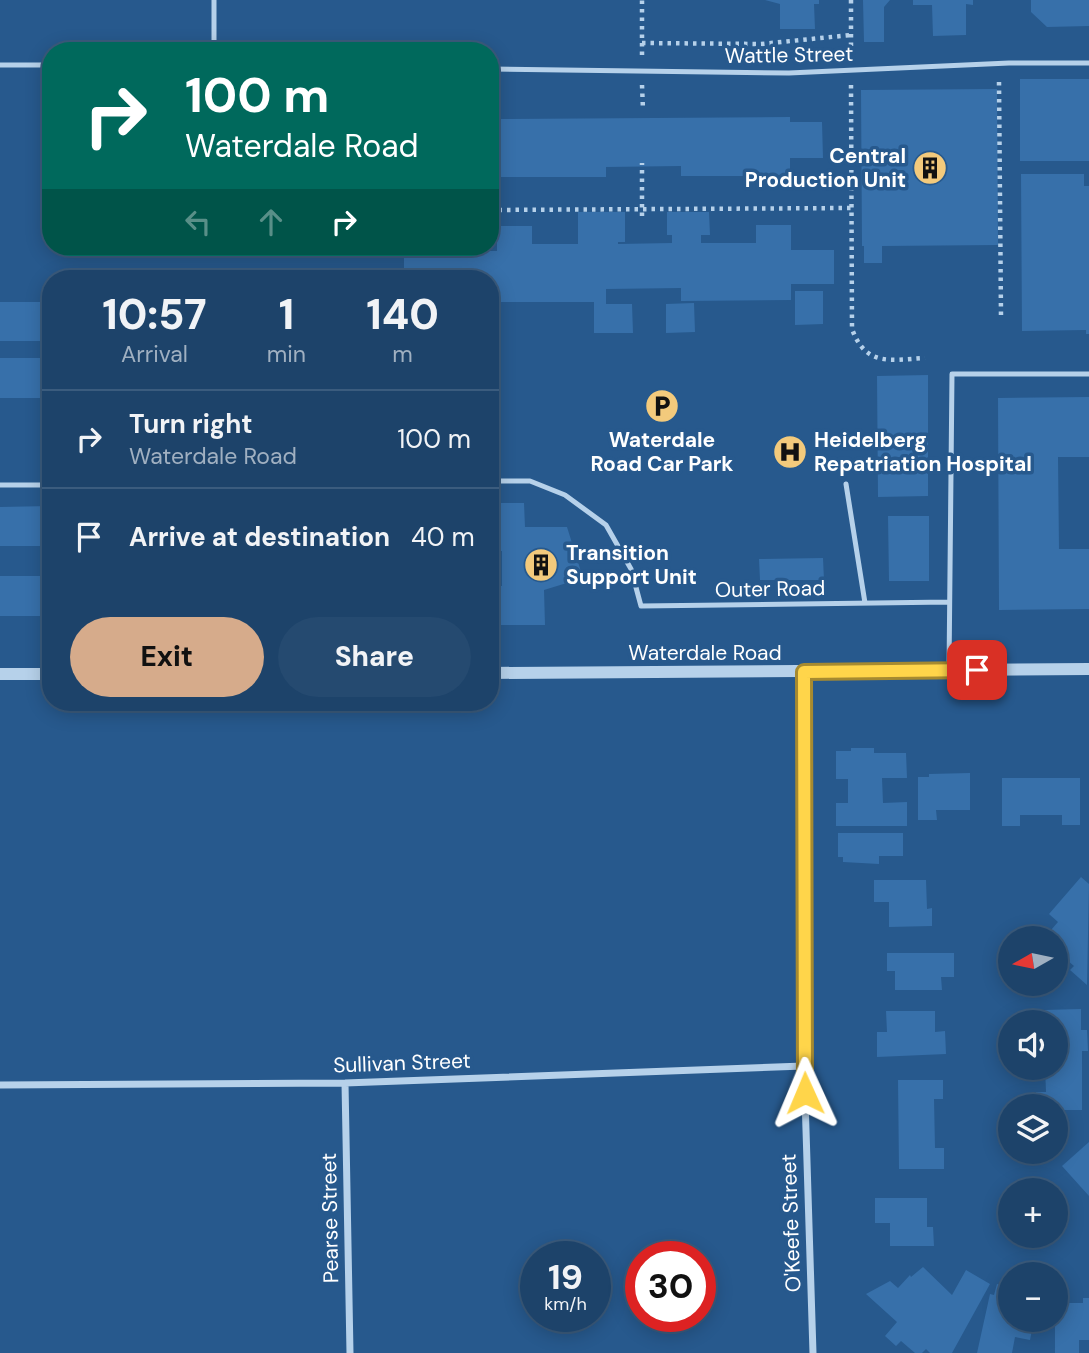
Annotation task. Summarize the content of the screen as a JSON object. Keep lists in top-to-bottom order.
{
  "streets": {
    "street": [
      "Waterdale Road",
      "Sullivan Street",
      "Pearse Street",
      "O'Keefe Street"
    ],
    "lane": ["Wattle Street", "Outer Road"]
  },
  "crossings": [
    ["Waterdale Road", "O'Keefe Street"],
    ["Sullivan Street", "Pearse Street"],
    ["Sullivan Street", "O'Keefe Street"]
  ],
  "places": {
    "building": ["Central Production Unit", "Transition Support Unit"],
    "parking": ["Waterdale Road Car Park"],
    "hospital": ["Heidelberg Repatriation Hospital"]
  },
  "north": "left",
  "page": {
    "turn": ["100 m", "Waterdale Road"],
    "eta": [
      "10:57",
      "Arrival",
      "1",
      "min",
      "140",
      "m"
    ],
    "list": [
      {
        "name": "Turn right",
        "note": "Waterdale Road",
        "value": "100 m"
      },
      {
        "name": "Arrive at destination",
        "value": "40 m"
      }
    ],
    "buttons": ["Exit", "Share"],
    "map_buttons": ["+", "−"],
    "speed": "19 km/h",
    "limit": "30"
  }
}
